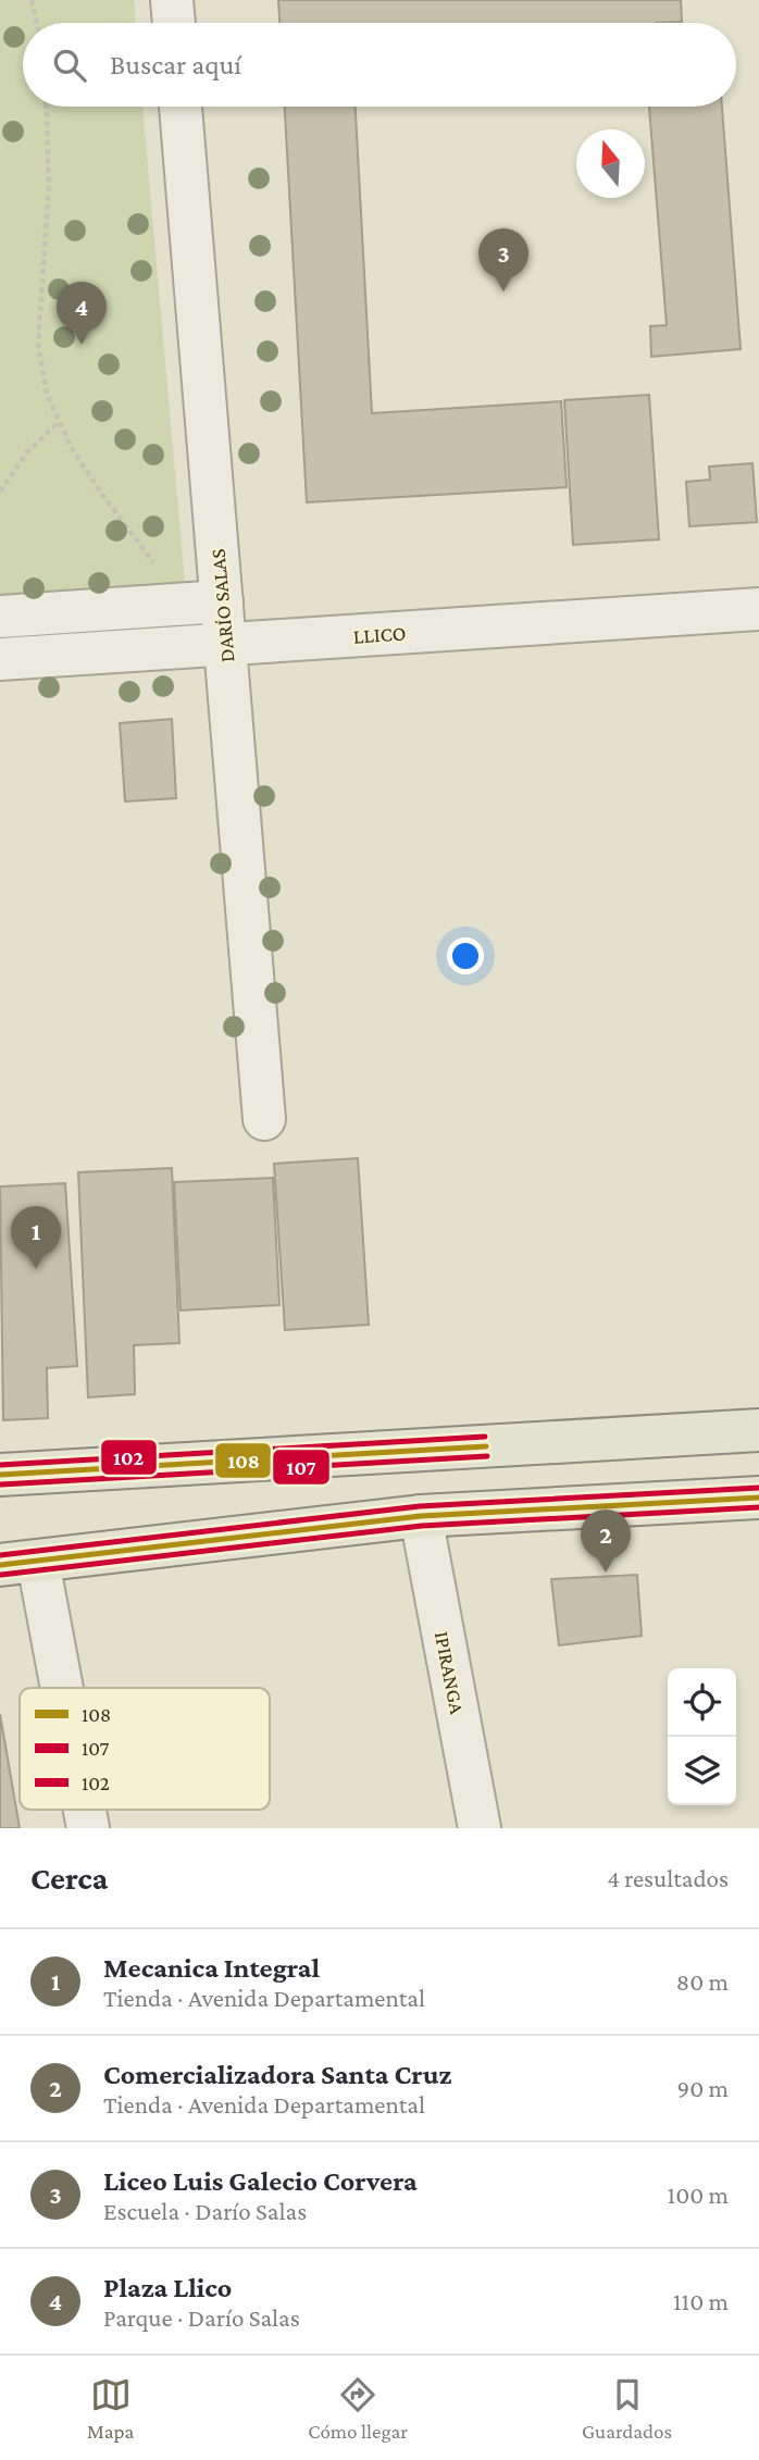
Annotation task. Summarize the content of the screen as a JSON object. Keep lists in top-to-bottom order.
{
  "streets": {
    "street": ["DARÍO SALAS", "LLICO", "IPIRANGA"]
  },
  "crossings": [
    ["DARÍO SALAS", "LLICO"]
  ],
  "lines": ["transit line 102", "transit line 108", "transit line 107"],
  "legend": ["108", "107", "102"],
  "north": "top",
  "page": {
    "search": "Buscar aquí",
    "pins": [
      "3",
      "4",
      "1",
      "2"
    ],
    "heading": ["Cerca", "4 resultados"],
    "list": [
      {
        "mark": "1",
        "name": "Mecanica Integral",
        "note": "Tienda · Avenida Departamental",
        "value": "80 m"
      },
      {
        "mark": "2",
        "name": "Comercializadora Santa Cruz",
        "note": "Tienda · Avenida Departamental",
        "value": "90 m"
      },
      {
        "mark": "3",
        "name": "Liceo Luis Galecio Corvera",
        "note": "Escuela · Darío Salas",
        "value": "100 m"
      },
      {
        "mark": "4",
        "name": "Plaza Llico",
        "note": "Parque · Darío Salas",
        "value": "110 m"
      }
    ],
    "nav": ["Mapa", "Cómo llegar", "Guardados"]
  }
}
